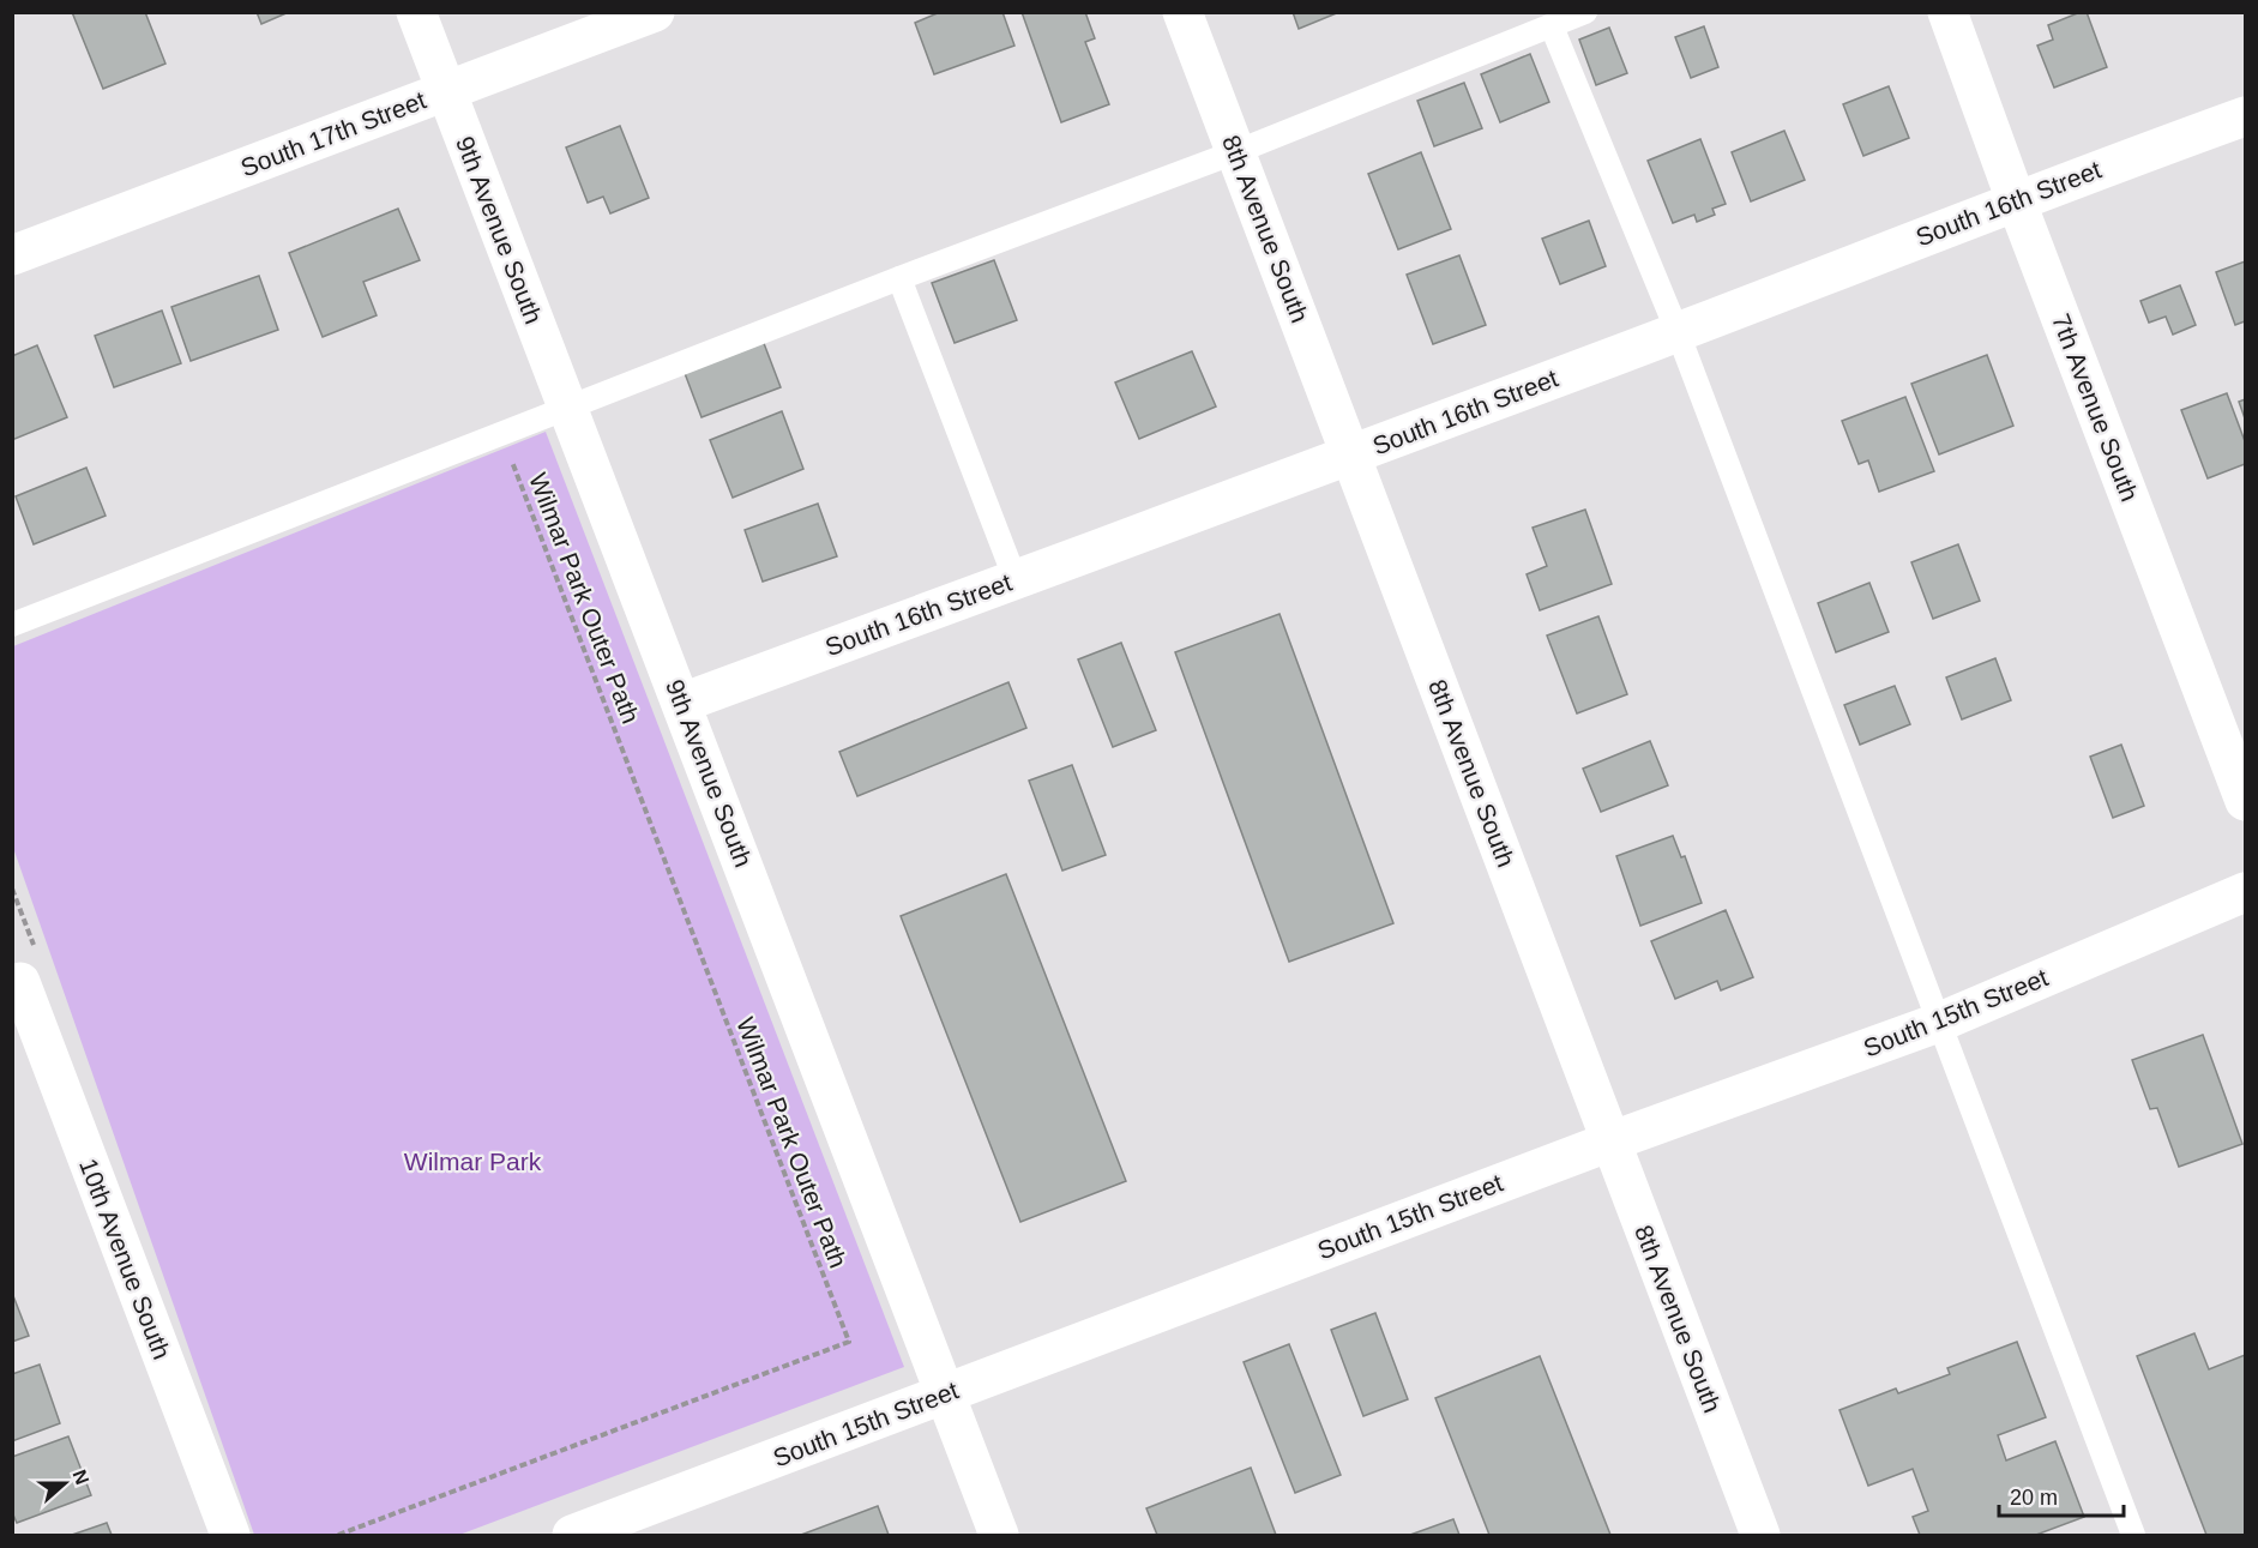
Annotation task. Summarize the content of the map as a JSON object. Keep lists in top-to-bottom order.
{
  "streets": {
    "street": [
      "South 17th Street",
      "South 16th Street",
      "8th Avenue South",
      "9th Avenue South",
      "7th Avenue South",
      "South 15th Street",
      "10th Avenue South"
    ],
    "path": ["Wilmar Park Outer Path"]
  },
  "crossings": [
    ["South 17th Street", "9th Avenue South"],
    ["South 16th Street", "8th Avenue South"],
    ["South 16th Street", "9th Avenue South"],
    ["South 16th Street", "7th Avenue South"],
    ["8th Avenue South", "South 15th Street"],
    ["9th Avenue South", "South 15th Street"]
  ],
  "parks": ["Wilmar Park"],
  "scale_bar": "20 m",
  "north": "right"
}
